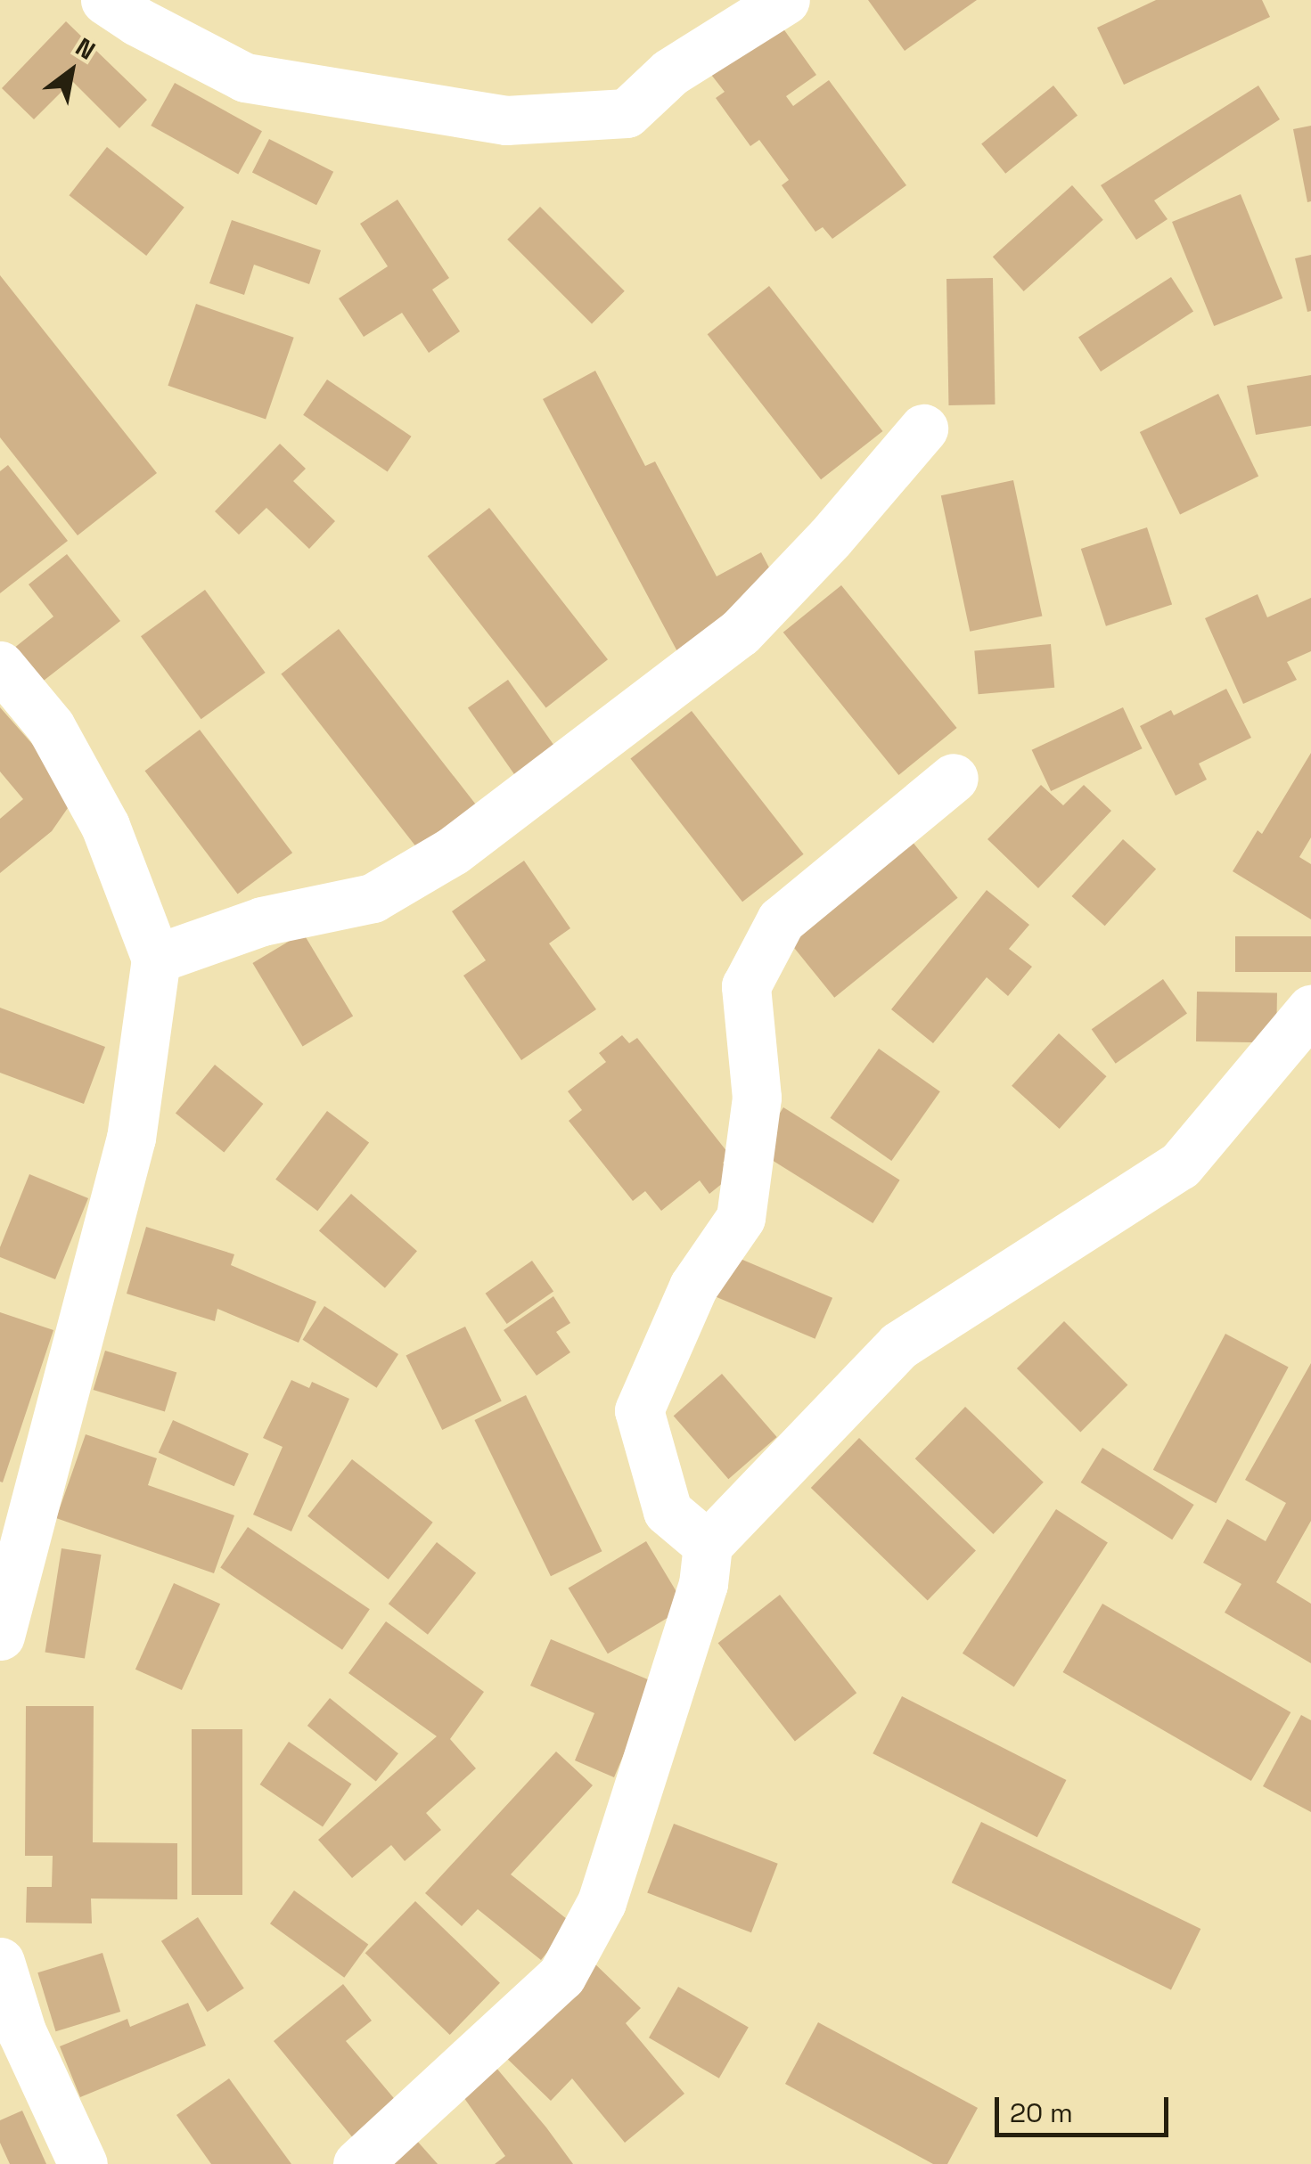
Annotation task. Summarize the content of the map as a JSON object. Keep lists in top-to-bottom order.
{
  "scale_bar": "20 m",
  "north": "top right"
}
